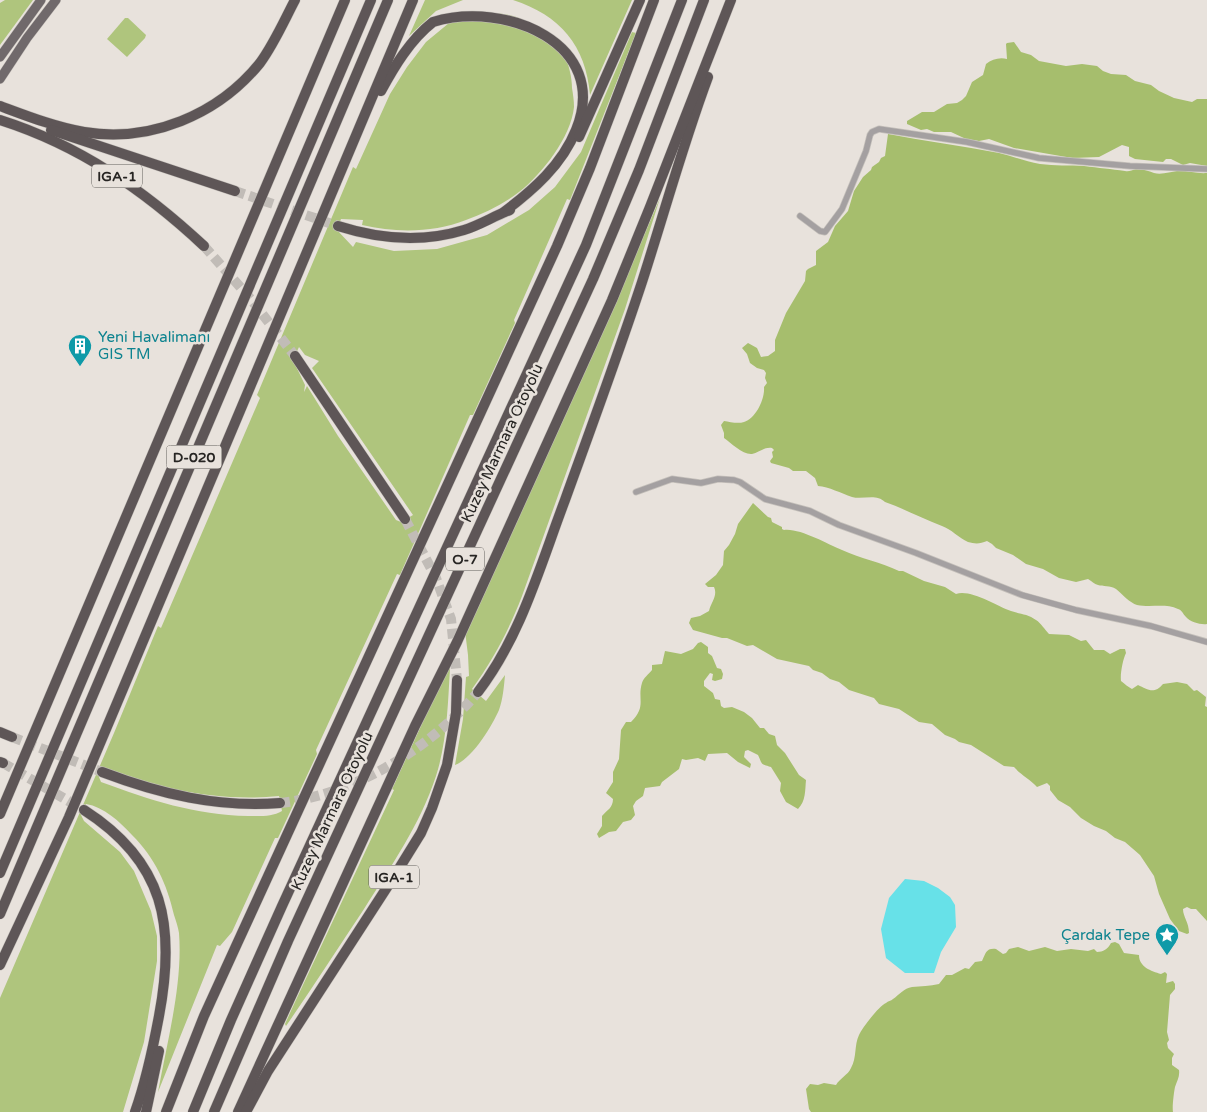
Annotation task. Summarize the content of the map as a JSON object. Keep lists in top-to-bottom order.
{
  "streets": {
    "highway": [
      "IGA-1",
      "Kuzey Marmara Otoyolu",
      "D-020",
      "O-7"
    ]
  },
  "places": {
    "building": ["Yeni Havalimanı GIS TM"],
    "place": ["Çardak Tepe"]
  }
}
